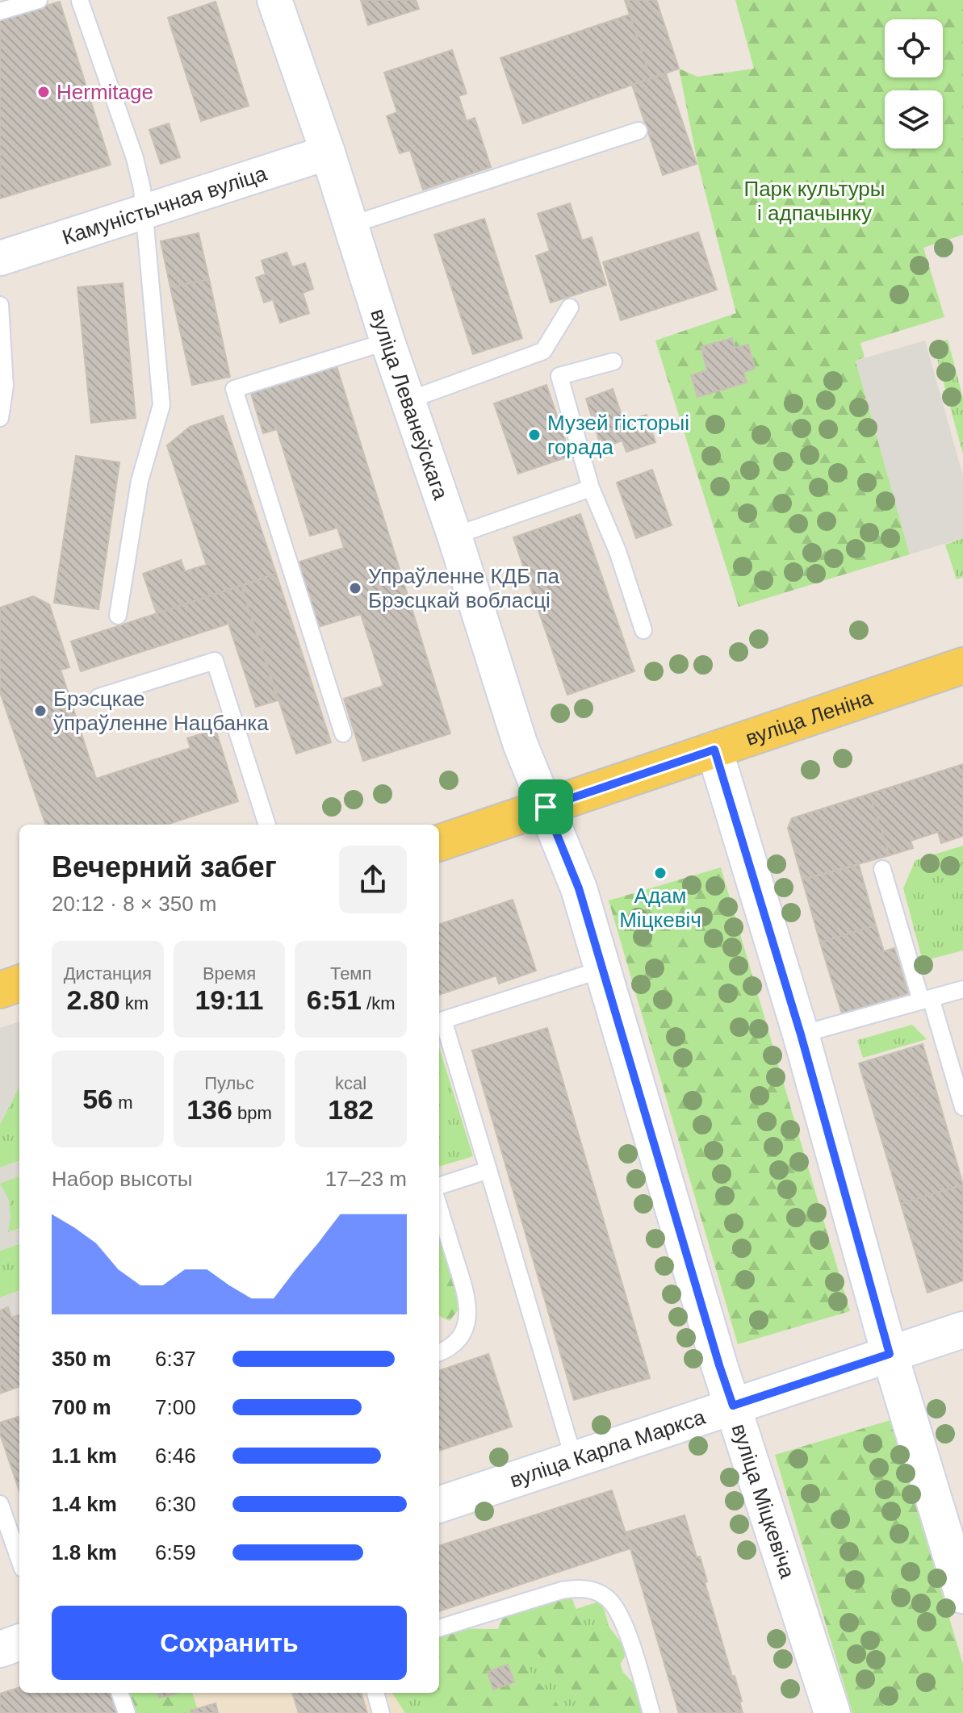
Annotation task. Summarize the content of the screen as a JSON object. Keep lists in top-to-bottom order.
{
  "streets": {
    "main road": ["вуліца Леніна", "вуліца Карла Маркса", "вуліца Міцкевіча"],
    "street": ["Камуністычная вуліца", "вуліца Леванеўскага"]
  },
  "crossings": [
    ["Камуністычная вуліца", "вуліца Леванеўскага"],
    ["вуліца Леванеўскага", "вуліца Леніна"],
    ["вуліца Леванеўскага", "вуліца Міцкевіча"],
    ["вуліца Леніна", "вуліца Міцкевіча"],
    ["вуліца Карла Маркса", "вуліца Міцкевіча"]
  ],
  "parks": ["Парк культуры і адпачынку"],
  "places": [
    "Hermitage",
    "Музей гісторыі горада",
    "Упраўленне КДБ па Брэсцкай вобласці",
    "Брэсцкае ўпраўленне Нацбанка",
    "Адам Міцкевіч"
  ],
  "page": {
    "heading": ["Вечерний забег", "20:12 · 8 × 350 m"],
    "stats": [
      ["Дистанция", "2.80 km"],
      ["Время", "19:11"],
      ["Темп", "6:51 /km"],
      ["56 m"],
      ["Пульс", "136 bpm"],
      ["kcal", "182"]
    ],
    "chart": ["Набор высоты", "17–23 m"],
    "list": [
      {
        "name": "350 m",
        "note": "6:37"
      },
      {
        "name": "700 m",
        "note": "7:00"
      },
      {
        "name": "1.1 km",
        "note": "6:46"
      },
      {
        "name": "1.4 km",
        "note": "6:30"
      },
      {
        "name": "1.8 km",
        "note": "6:59"
      }
    ],
    "buttons": "Сохранить"
  }
}
